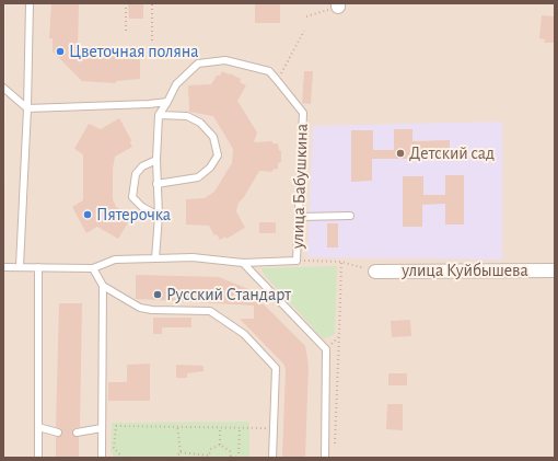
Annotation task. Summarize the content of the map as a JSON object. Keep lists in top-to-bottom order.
{
  "streets": {
    "street": ["улица Куйбышева"],
    "lane": ["улица Бабушкина"]
  },
  "places": [
    "Цветочная поляна",
    "Детский сад",
    "Пятерочка",
    "Русский Стандарт"
  ]
}
